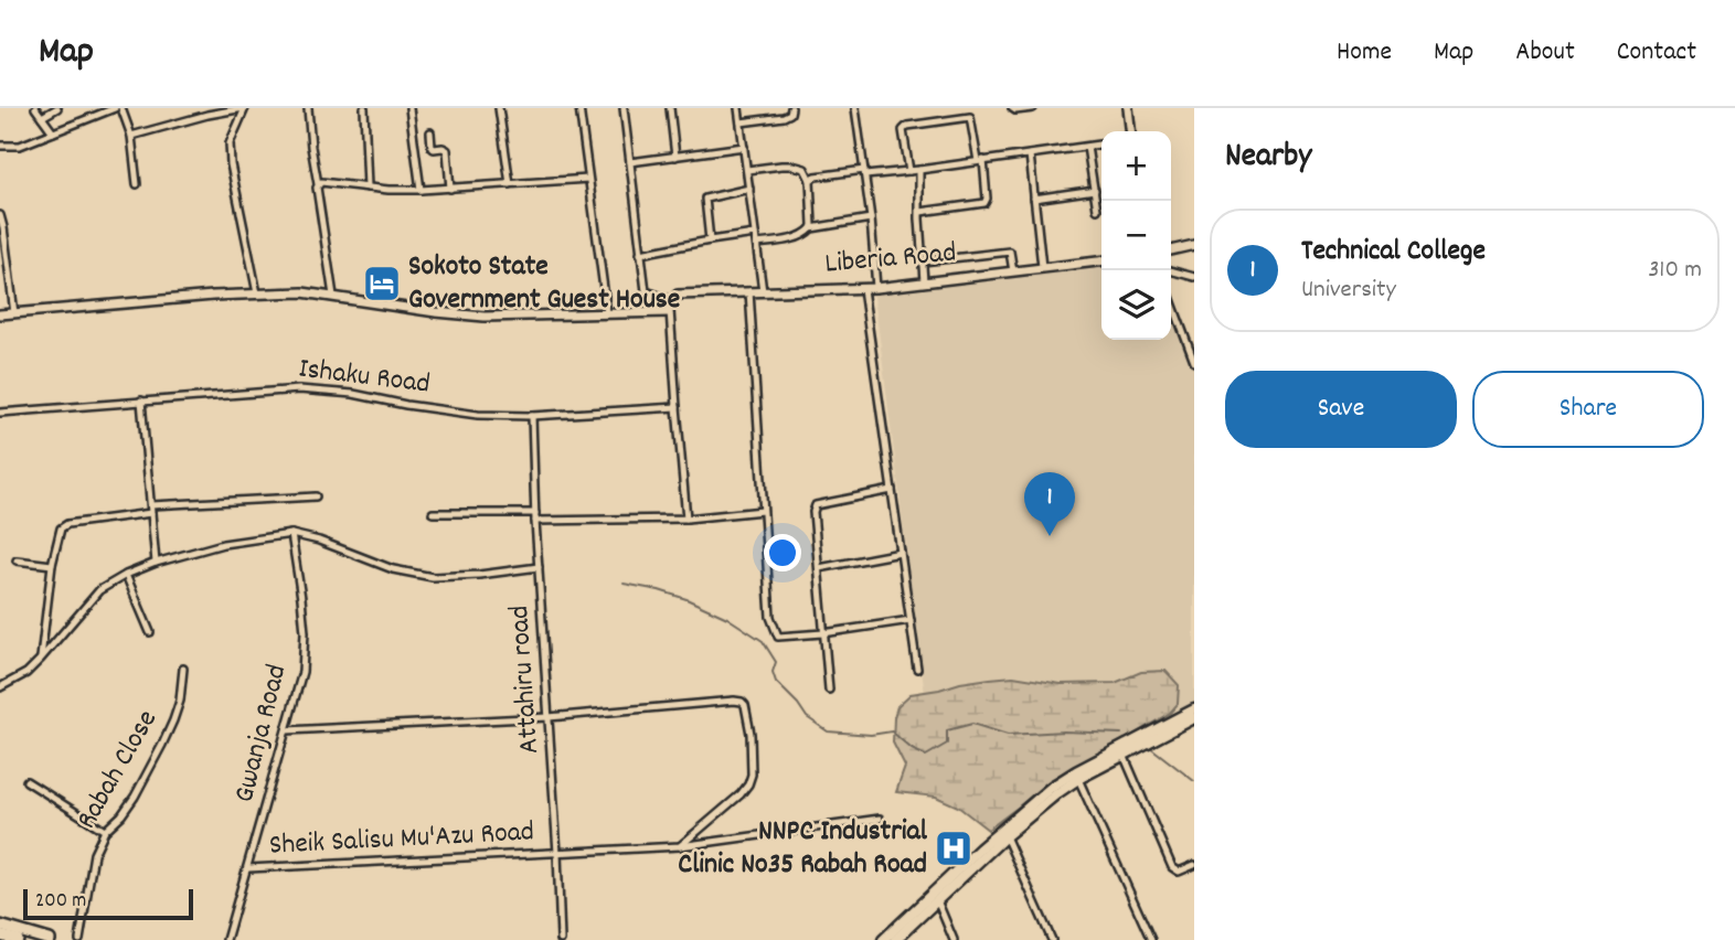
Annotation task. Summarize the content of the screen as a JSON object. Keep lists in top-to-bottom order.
{
  "streets": {
    "street": [
      "Liberia Road",
      "Ishaku Road",
      "Attahiru road",
      "Gwanja Road",
      "Rabah Close",
      "Sheik Salisu Mu'Azu Road"
    ]
  },
  "crossings": [
    ["Ishaku Road", "Attahiru road"],
    ["Attahiru road", "Sheik Salisu Mu'Azu Road"],
    ["Gwanja Road", "Sheik Salisu Mu'Azu Road"]
  ],
  "places": {
    "hotel": ["Sokoto State Government Guest House"],
    "hospital": ["NNPC Industrial Clinic No35 Rabah Road"]
  },
  "scale_bar": "200 m",
  "page": {
    "header": "Map",
    "nav": [
      "Home",
      "Map",
      "About",
      "Contact"
    ],
    "heading": "Nearby",
    "map_buttons": ["+", "−"],
    "list": [
      {
        "mark": "1",
        "name": "Technical College",
        "note": "University",
        "value": "310 m"
      }
    ],
    "buttons": ["Save", "Share"],
    "pins": "1",
    "scale": "200 m"
  }
}
